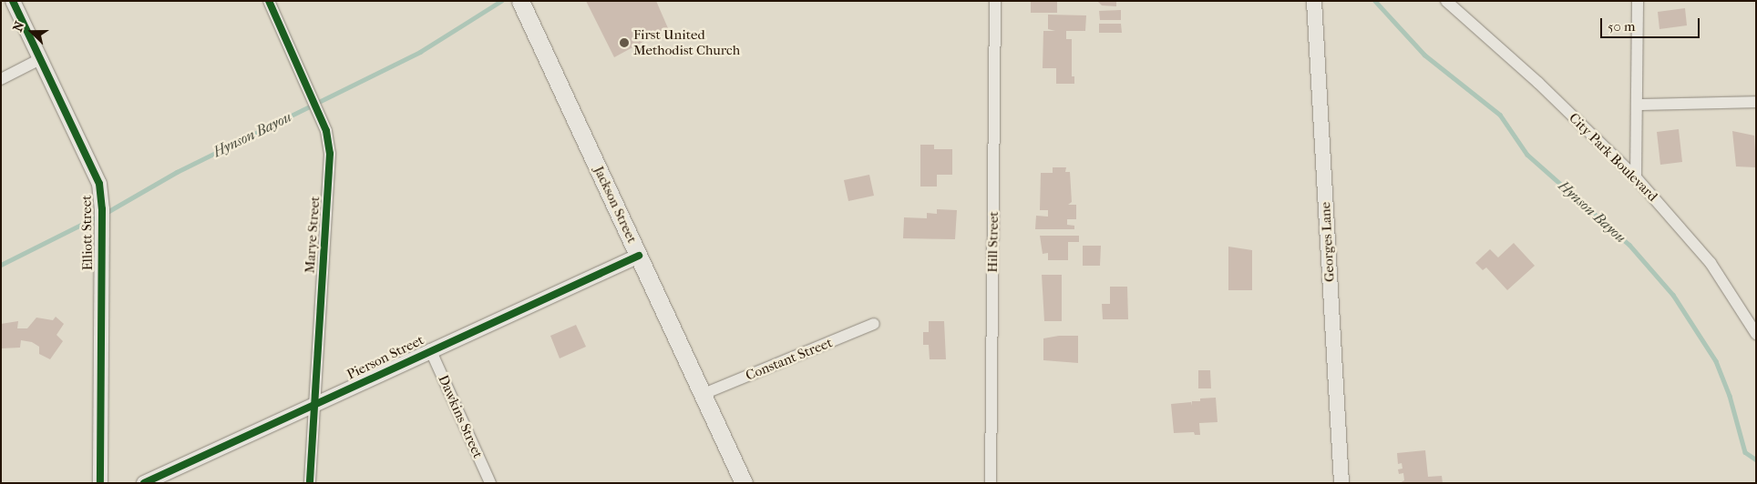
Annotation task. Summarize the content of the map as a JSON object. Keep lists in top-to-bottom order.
{
  "streets": {
    "main road": ["Jackson Street"],
    "street": [
      "City Park Boulevard",
      "Elliott Street",
      "Marye Street",
      "Hill Street",
      "Georges Lane",
      "Pierson Street",
      "Constant Street",
      "Dawkins Street"
    ]
  },
  "crossings": [
    ["Jackson Street", "Pierson Street"],
    ["Jackson Street", "Constant Street"],
    ["Marye Street", "Pierson Street"],
    ["Pierson Street", "Dawkins Street"]
  ],
  "water": ["Hynson Bayou"],
  "places": ["First United Methodist Church"],
  "scale_bar": "50 m",
  "north": "left"
}
